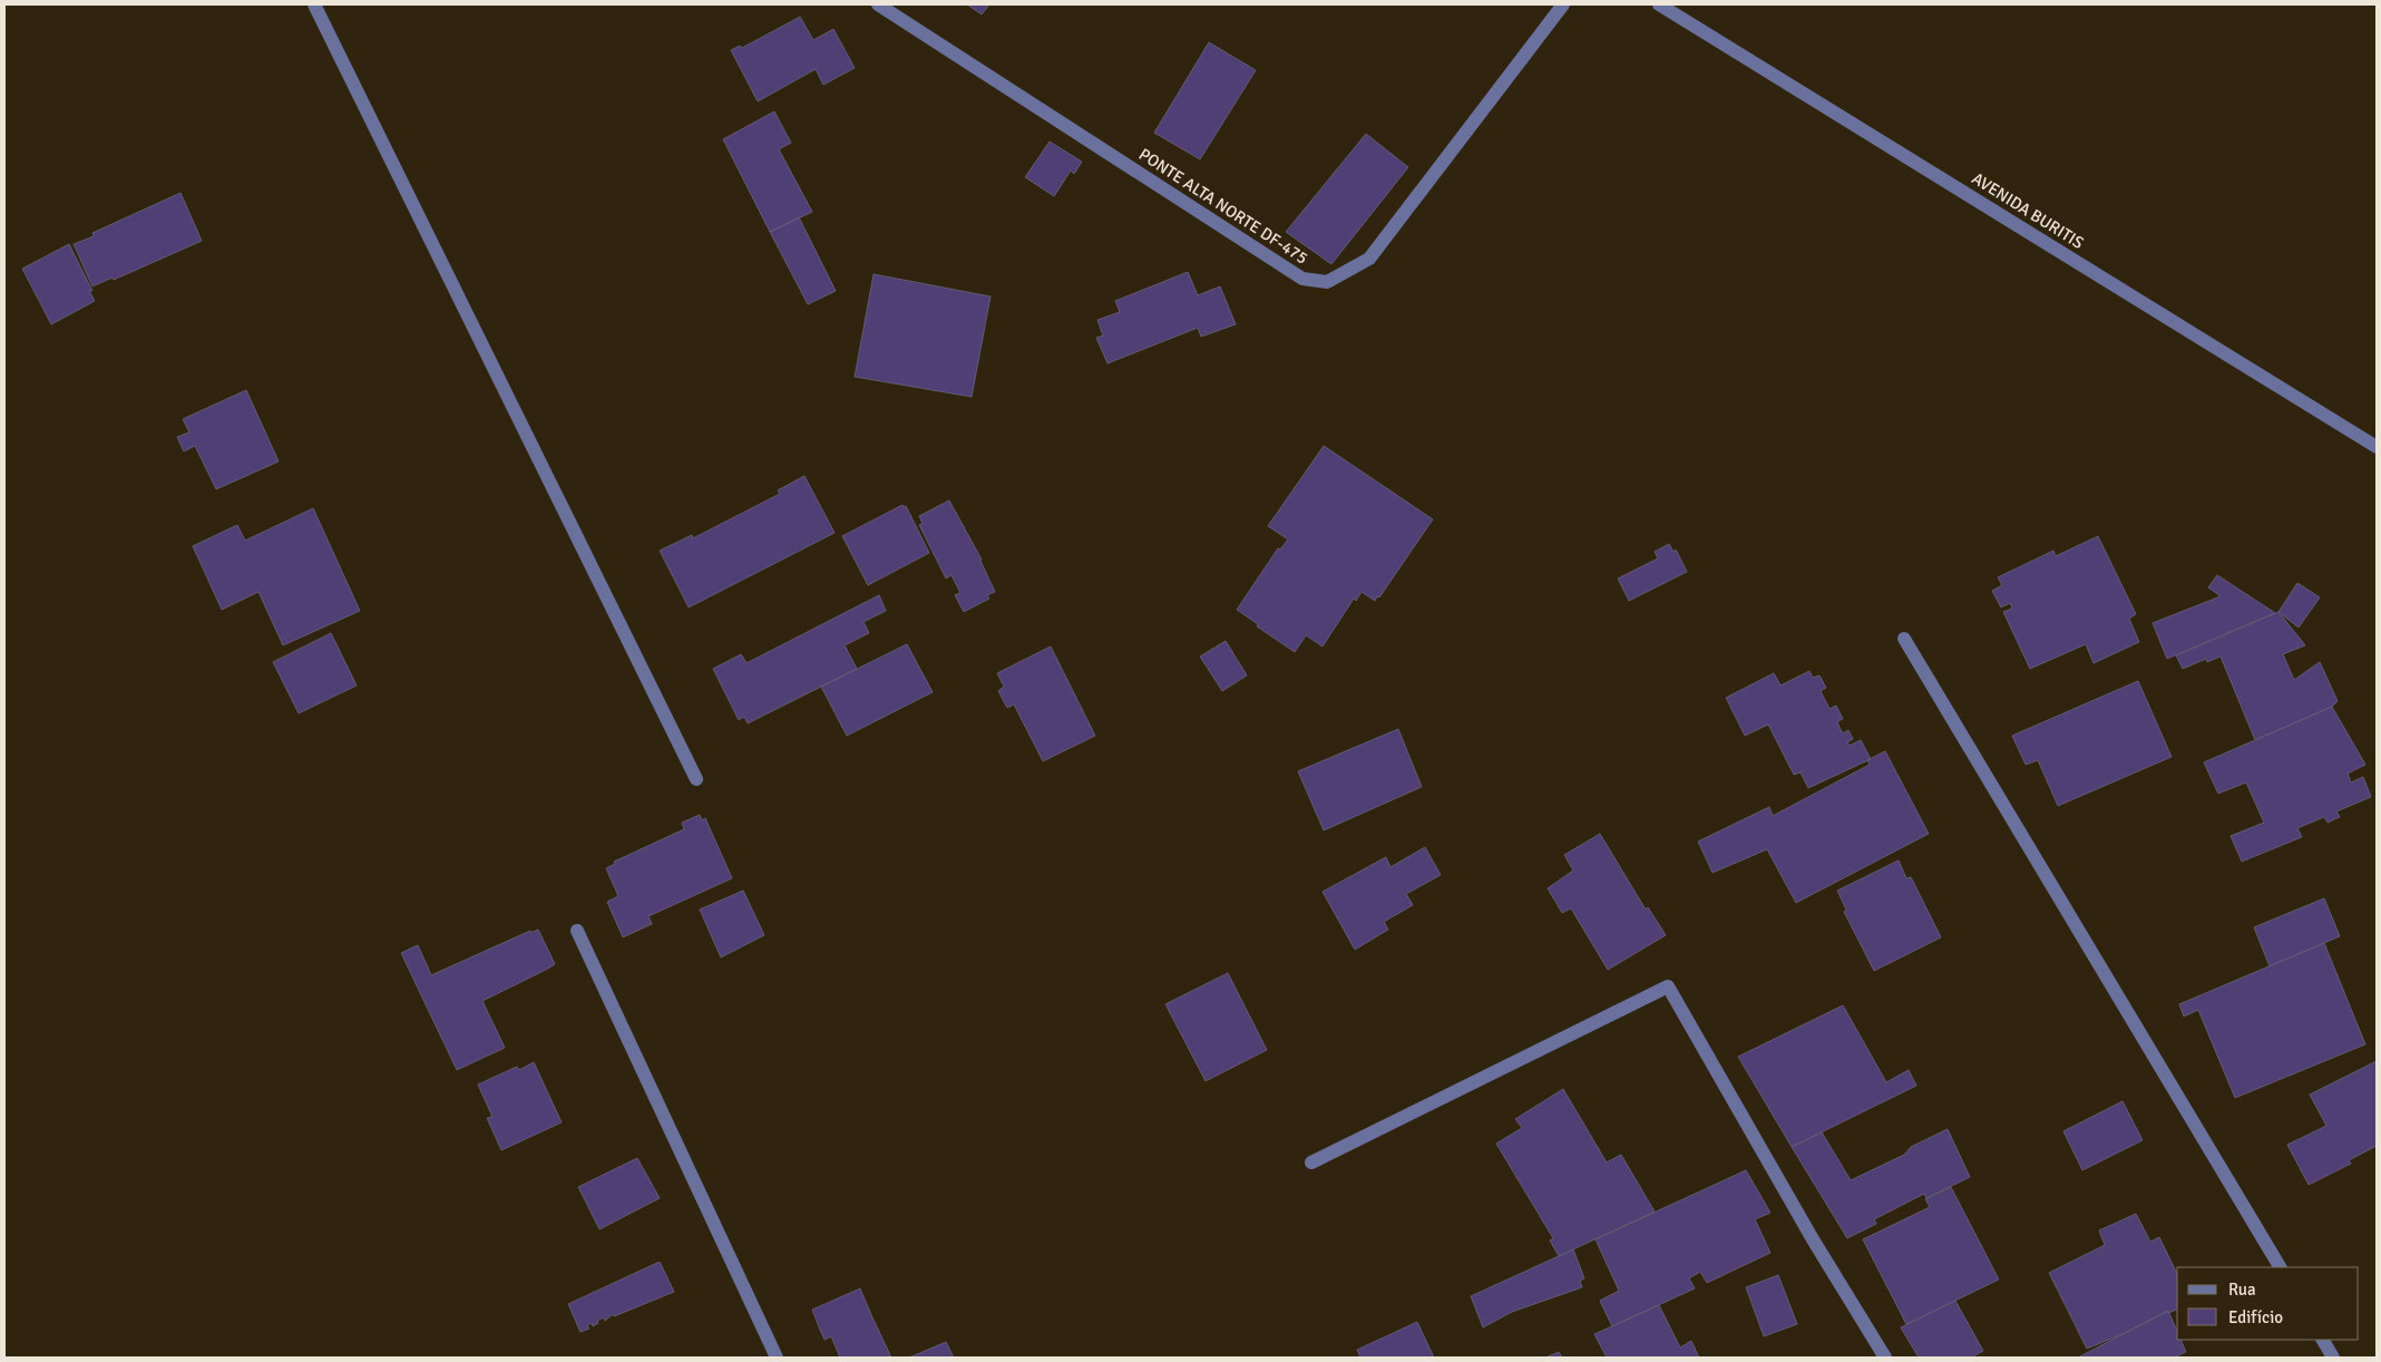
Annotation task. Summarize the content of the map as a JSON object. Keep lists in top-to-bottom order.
{
  "streets": {
    "street": ["PONTE ALTA NORTE DF-475", "AVENIDA BURITIS"]
  },
  "legend": ["Rua", "Edifício"]
}
